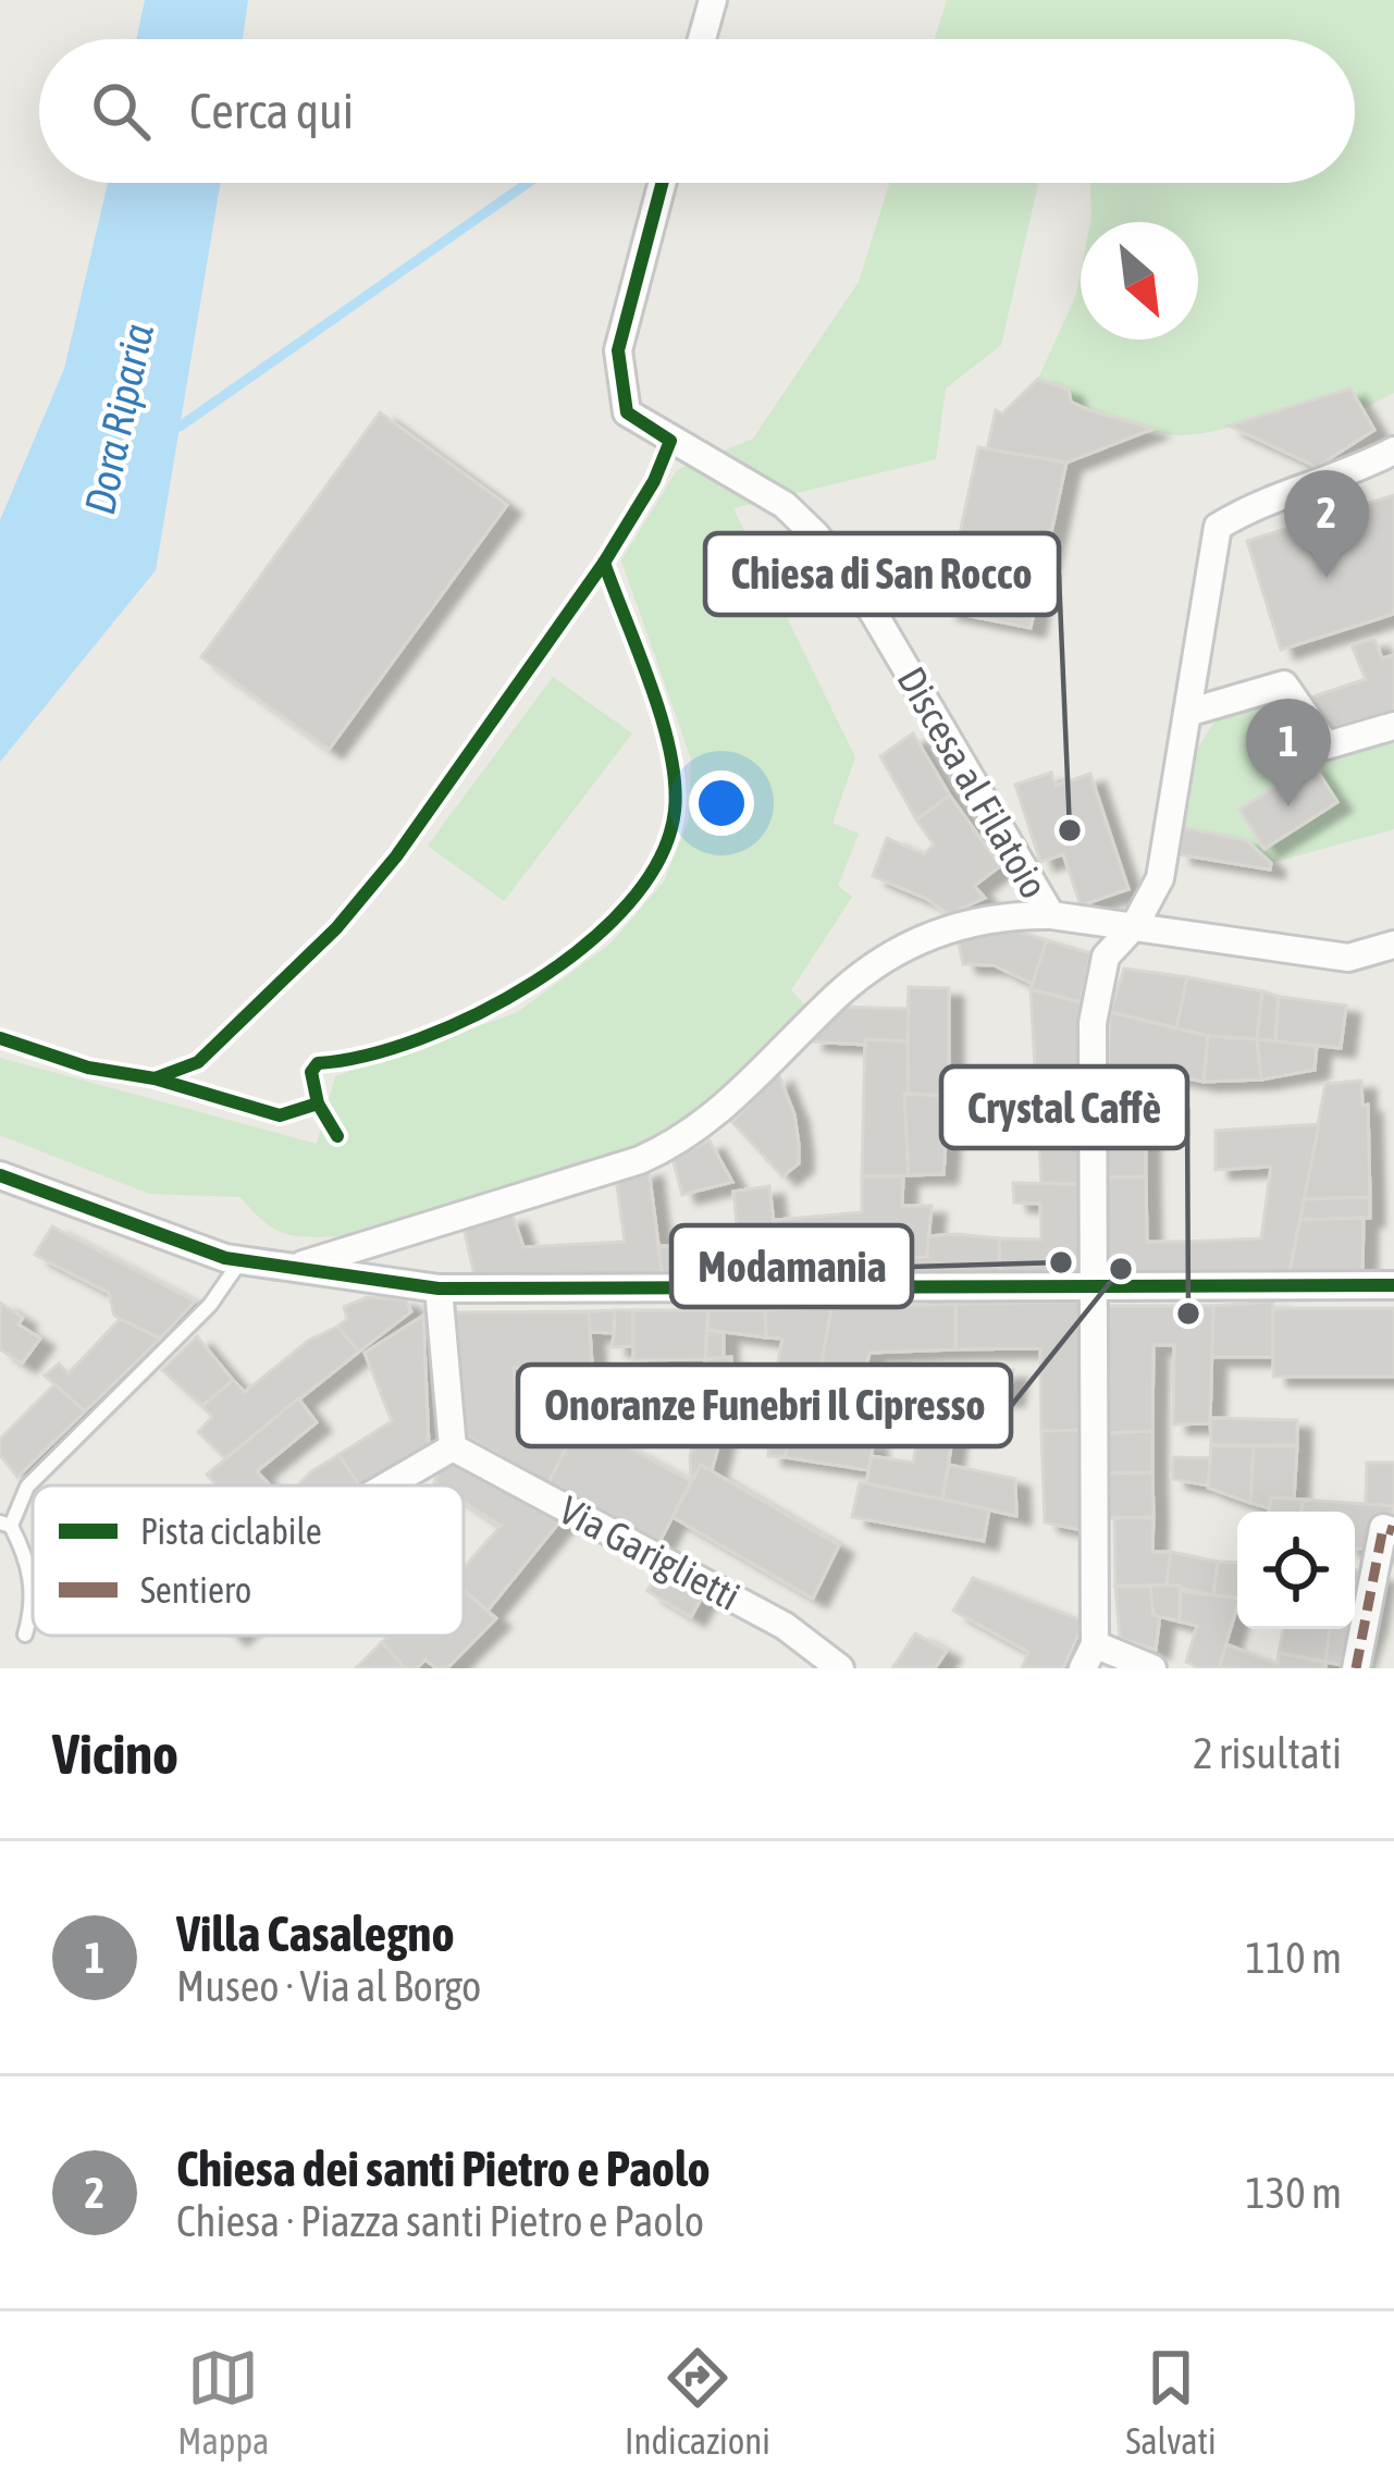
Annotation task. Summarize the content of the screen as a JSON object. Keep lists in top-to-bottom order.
{
  "streets": {
    "street": ["Discesa al Filatoio", "Via Gariglietti"]
  },
  "water": ["Dora Riparia"],
  "places": [
    "Chiesa di San Rocco",
    "Modamania",
    "Onoranze Funebri Il Cipresso",
    "Crystal Caffè"
  ],
  "legend": ["Pista ciclabile", "Sentiero"],
  "north": "bottom right",
  "page": {
    "search": "Cerca qui",
    "pins": ["2", "1"],
    "heading": ["Vicino", "2 risultati"],
    "list": [
      {
        "mark": "1",
        "name": "Villa Casalegno",
        "note": "Museo · Via al Borgo",
        "value": "110 m"
      },
      {
        "mark": "2",
        "name": "Chiesa dei santi Pietro e Paolo",
        "note": "Chiesa · Piazza santi Pietro e Paolo",
        "value": "130 m"
      }
    ],
    "nav": ["Mappa", "Indicazioni", "Salvati"]
  }
}
